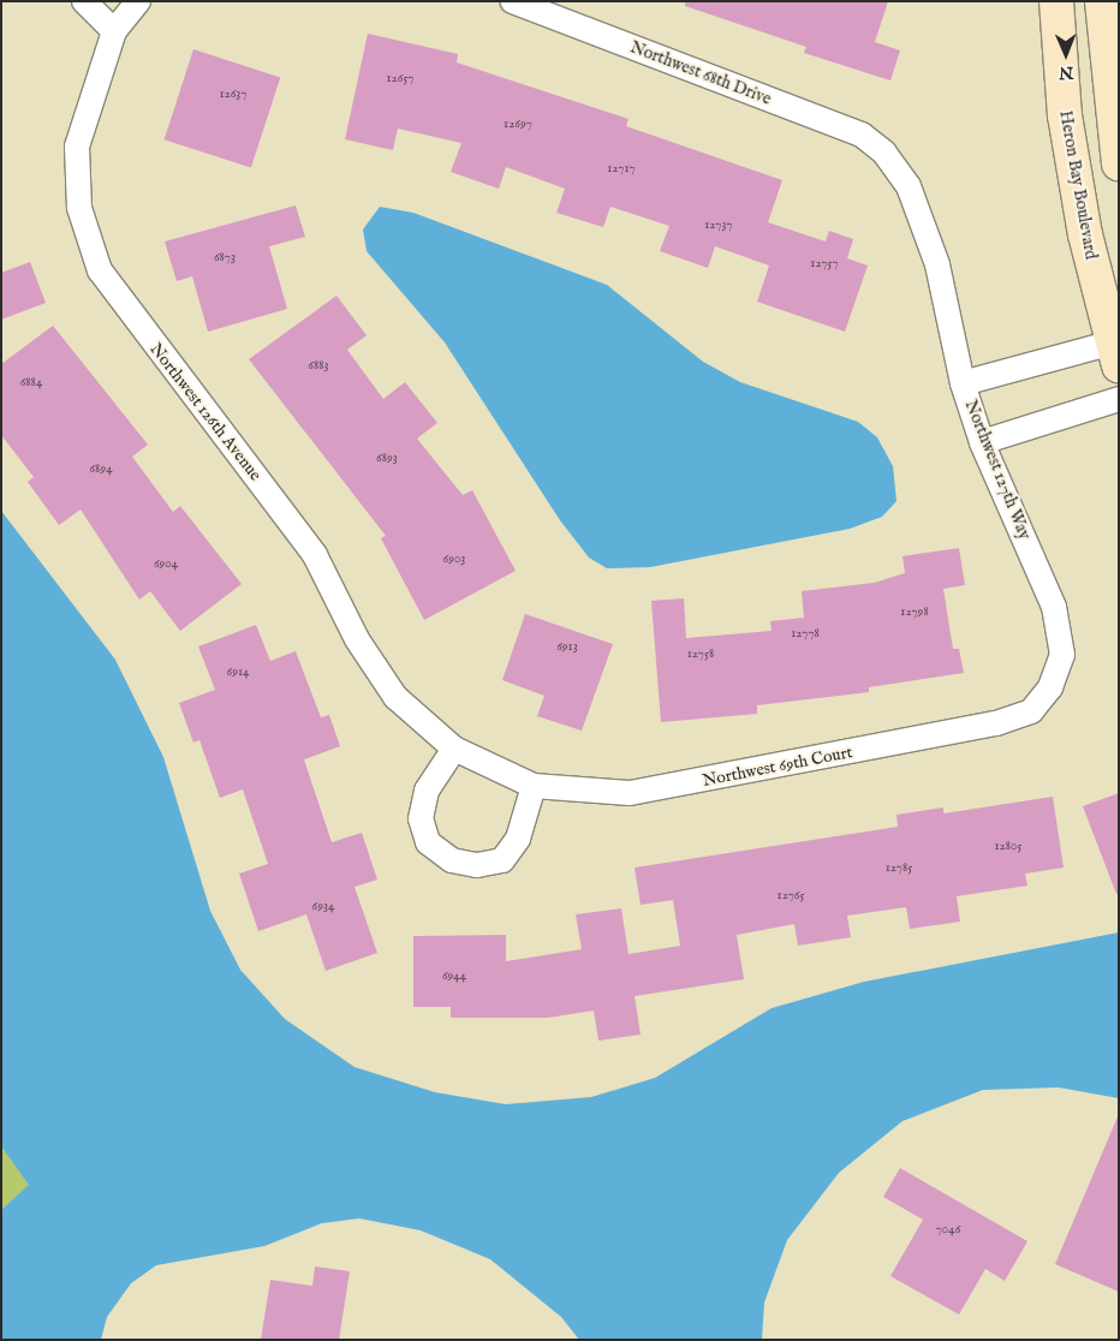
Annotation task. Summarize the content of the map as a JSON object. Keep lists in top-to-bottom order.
{
  "streets": {
    "street": [
      "Northwest 68th Drive",
      "Heron Bay Boulevard",
      "Northwest 126th Avenue",
      "Northwest 127th Way",
      "Northwest 69th Court"
    ]
  },
  "crossings": [
    ["Northwest 68th Drive", "Northwest 127th Way"],
    ["Northwest 126th Avenue", "Northwest 69th Court"],
    ["Northwest 127th Way", "Northwest 69th Court"]
  ],
  "house_numbers": [
    "12657",
    "12637",
    "12697",
    "12717",
    "12737",
    "6873",
    "12757",
    "6883",
    "6884",
    "6893",
    "6894",
    "6903",
    "6904",
    "12798",
    "12778",
    "6913",
    "12758",
    "6914",
    "12805",
    "12785",
    "12765",
    "6934",
    "6944",
    "7046"
  ],
  "north": "bottom"
}
